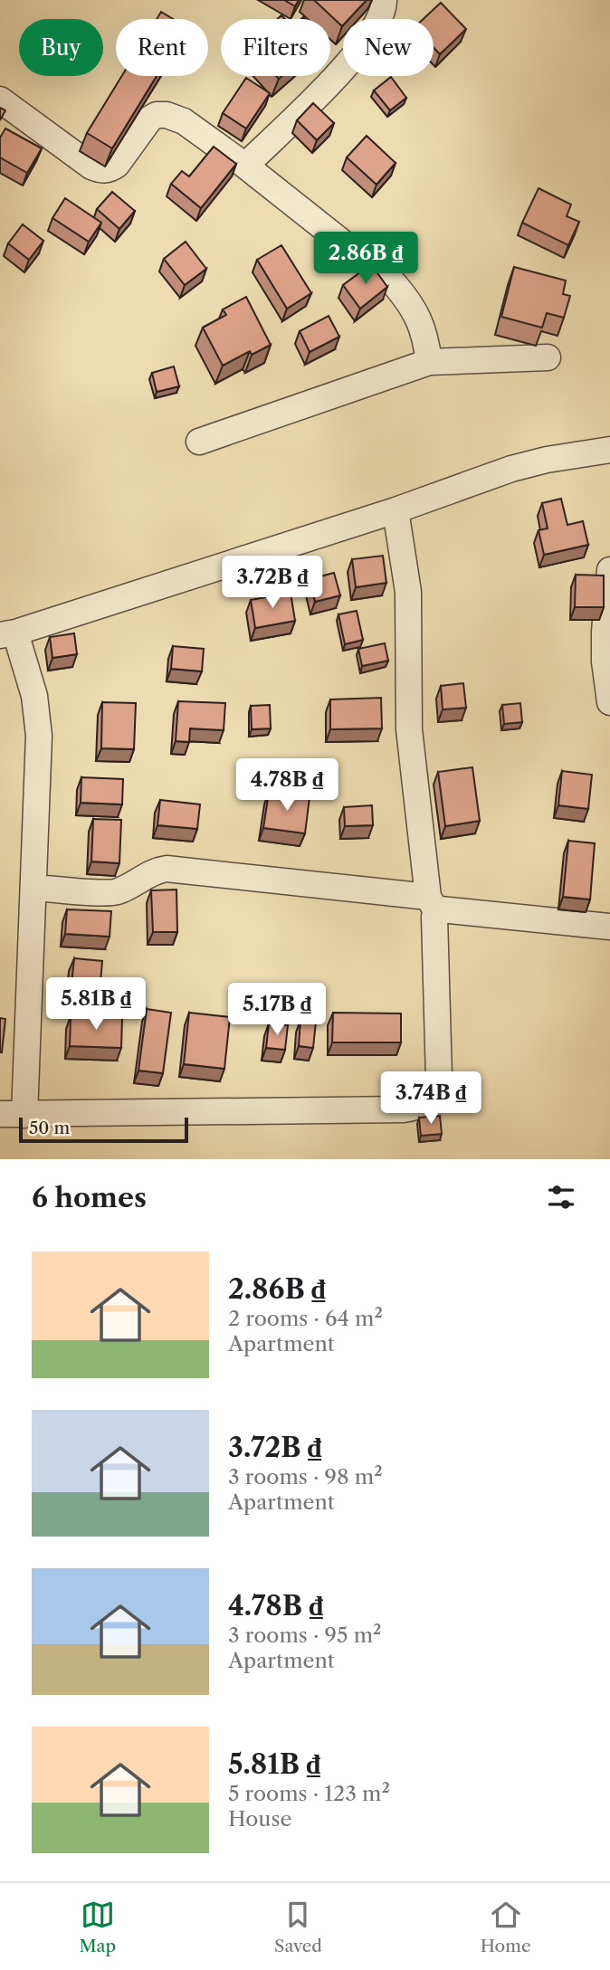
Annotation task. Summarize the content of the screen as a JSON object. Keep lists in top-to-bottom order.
{
  "scale_bar": "50 m",
  "page": {
    "chip": [
      "Buy",
      "Rent",
      "Filters",
      "New"
    ],
    "price": [
      "2.86B ₫",
      "3.72B ₫",
      "4.78B ₫",
      "5.81B ₫",
      "5.17B ₫",
      "3.74B ₫"
    ],
    "scale": "50 m",
    "heading": "6 homes",
    "list": [
      {
        "name": "2.86B ₫",
        "note": "2 rooms · 64 m² · Apartment"
      },
      {
        "name": "3.72B ₫",
        "note": "3 rooms · 98 m² · Apartment"
      },
      {
        "name": "4.78B ₫",
        "note": "3 rooms · 95 m² · Apartment"
      },
      {
        "name": "5.81B ₫",
        "note": "5 rooms · 123 m² · House"
      }
    ],
    "tabs": ["Map", "Saved", "Home"]
  }
}
